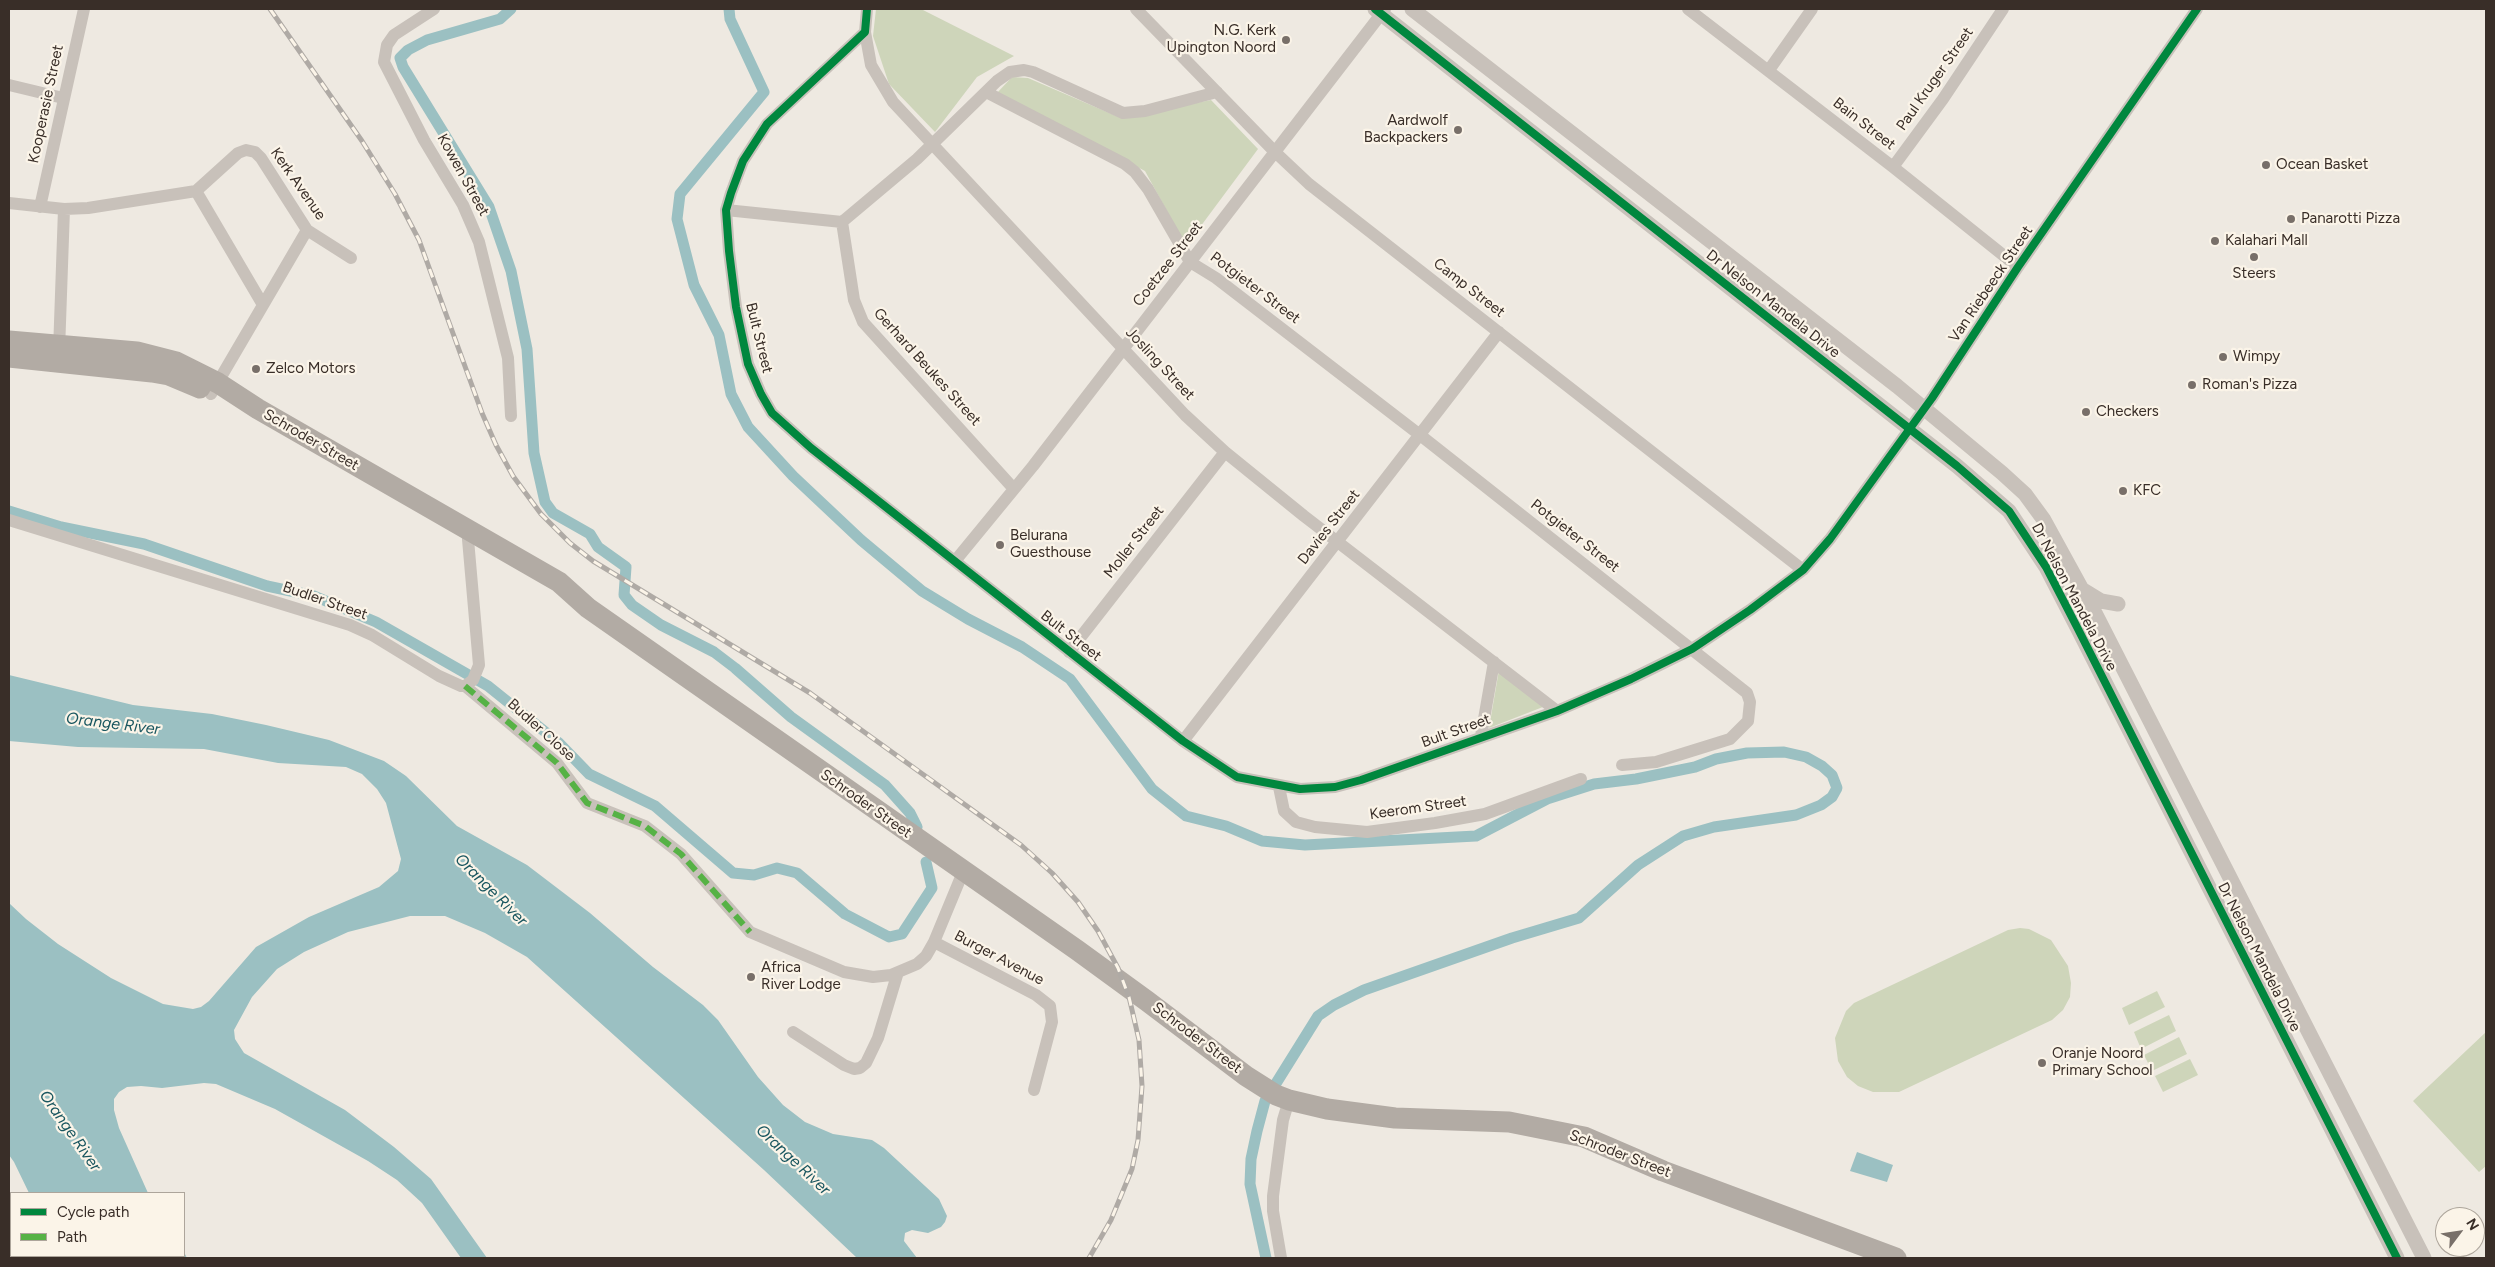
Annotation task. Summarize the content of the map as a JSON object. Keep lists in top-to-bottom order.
{
  "streets": {
    "highway": ["Schroder Street"],
    "street": [
      "Paul Kruger Street",
      "Kooperasie Street",
      "Bain Street",
      "Kowen Street",
      "Kerk Avenue",
      "Coetzee Street",
      "Van Riebeeck Street",
      "Potgieter Street",
      "Camp Street",
      "Dr Nelson Mandela Drive",
      "Bult Street",
      "Josling Street",
      "Gerhard Beukes Street",
      "Davies Street",
      "Moller Street",
      "Budler Street",
      "Budler Close",
      "Keerom Street",
      "Burger Avenue"
    ]
  },
  "crossings": [
    ["Paul Kruger Street", "Bain Street"],
    ["Bain Street", "Van Riebeeck Street"],
    ["Coetzee Street", "Potgieter Street"],
    ["Coetzee Street", "Camp Street"],
    ["Coetzee Street", "Dr Nelson Mandela Drive"],
    ["Coetzee Street", "Bult Street"],
    ["Coetzee Street", "Josling Street"],
    ["Coetzee Street", "Gerhard Beukes Street"],
    ["Van Riebeeck Street", "Camp Street"],
    ["Van Riebeeck Street", "Dr Nelson Mandela Drive"],
    ["Van Riebeeck Street", "Bult Street"],
    ["Potgieter Street", "Bult Street"],
    ["Potgieter Street", "Davies Street"],
    ["Camp Street", "Bult Street"],
    ["Camp Street", "Davies Street"],
    ["Bult Street", "Josling Street"],
    ["Bult Street", "Davies Street"],
    ["Bult Street", "Moller Street"],
    ["Bult Street", "Keerom Street"],
    ["Josling Street", "Davies Street"],
    ["Josling Street", "Moller Street"],
    ["Schroder Street", "Burger Avenue"],
    ["Budler Street", "Budler Close"],
    ["Budler Close", "Burger Avenue"]
  ],
  "water": ["Orange River"],
  "places": [
    "N.G. Kerk Upington Noord",
    "Aardwolf Backpackers",
    "Ocean Basket",
    "Panarotti Pizza",
    "Kalahari Mall",
    "Steers",
    "Wimpy",
    "Zelco Motors",
    "Roman's Pizza",
    "Checkers",
    "KFC",
    "Belurana Guesthouse",
    "Africa River Lodge",
    "Oranje Noord Primary School"
  ],
  "legend": ["Cycle path", "Path"],
  "north": "top right"
}
